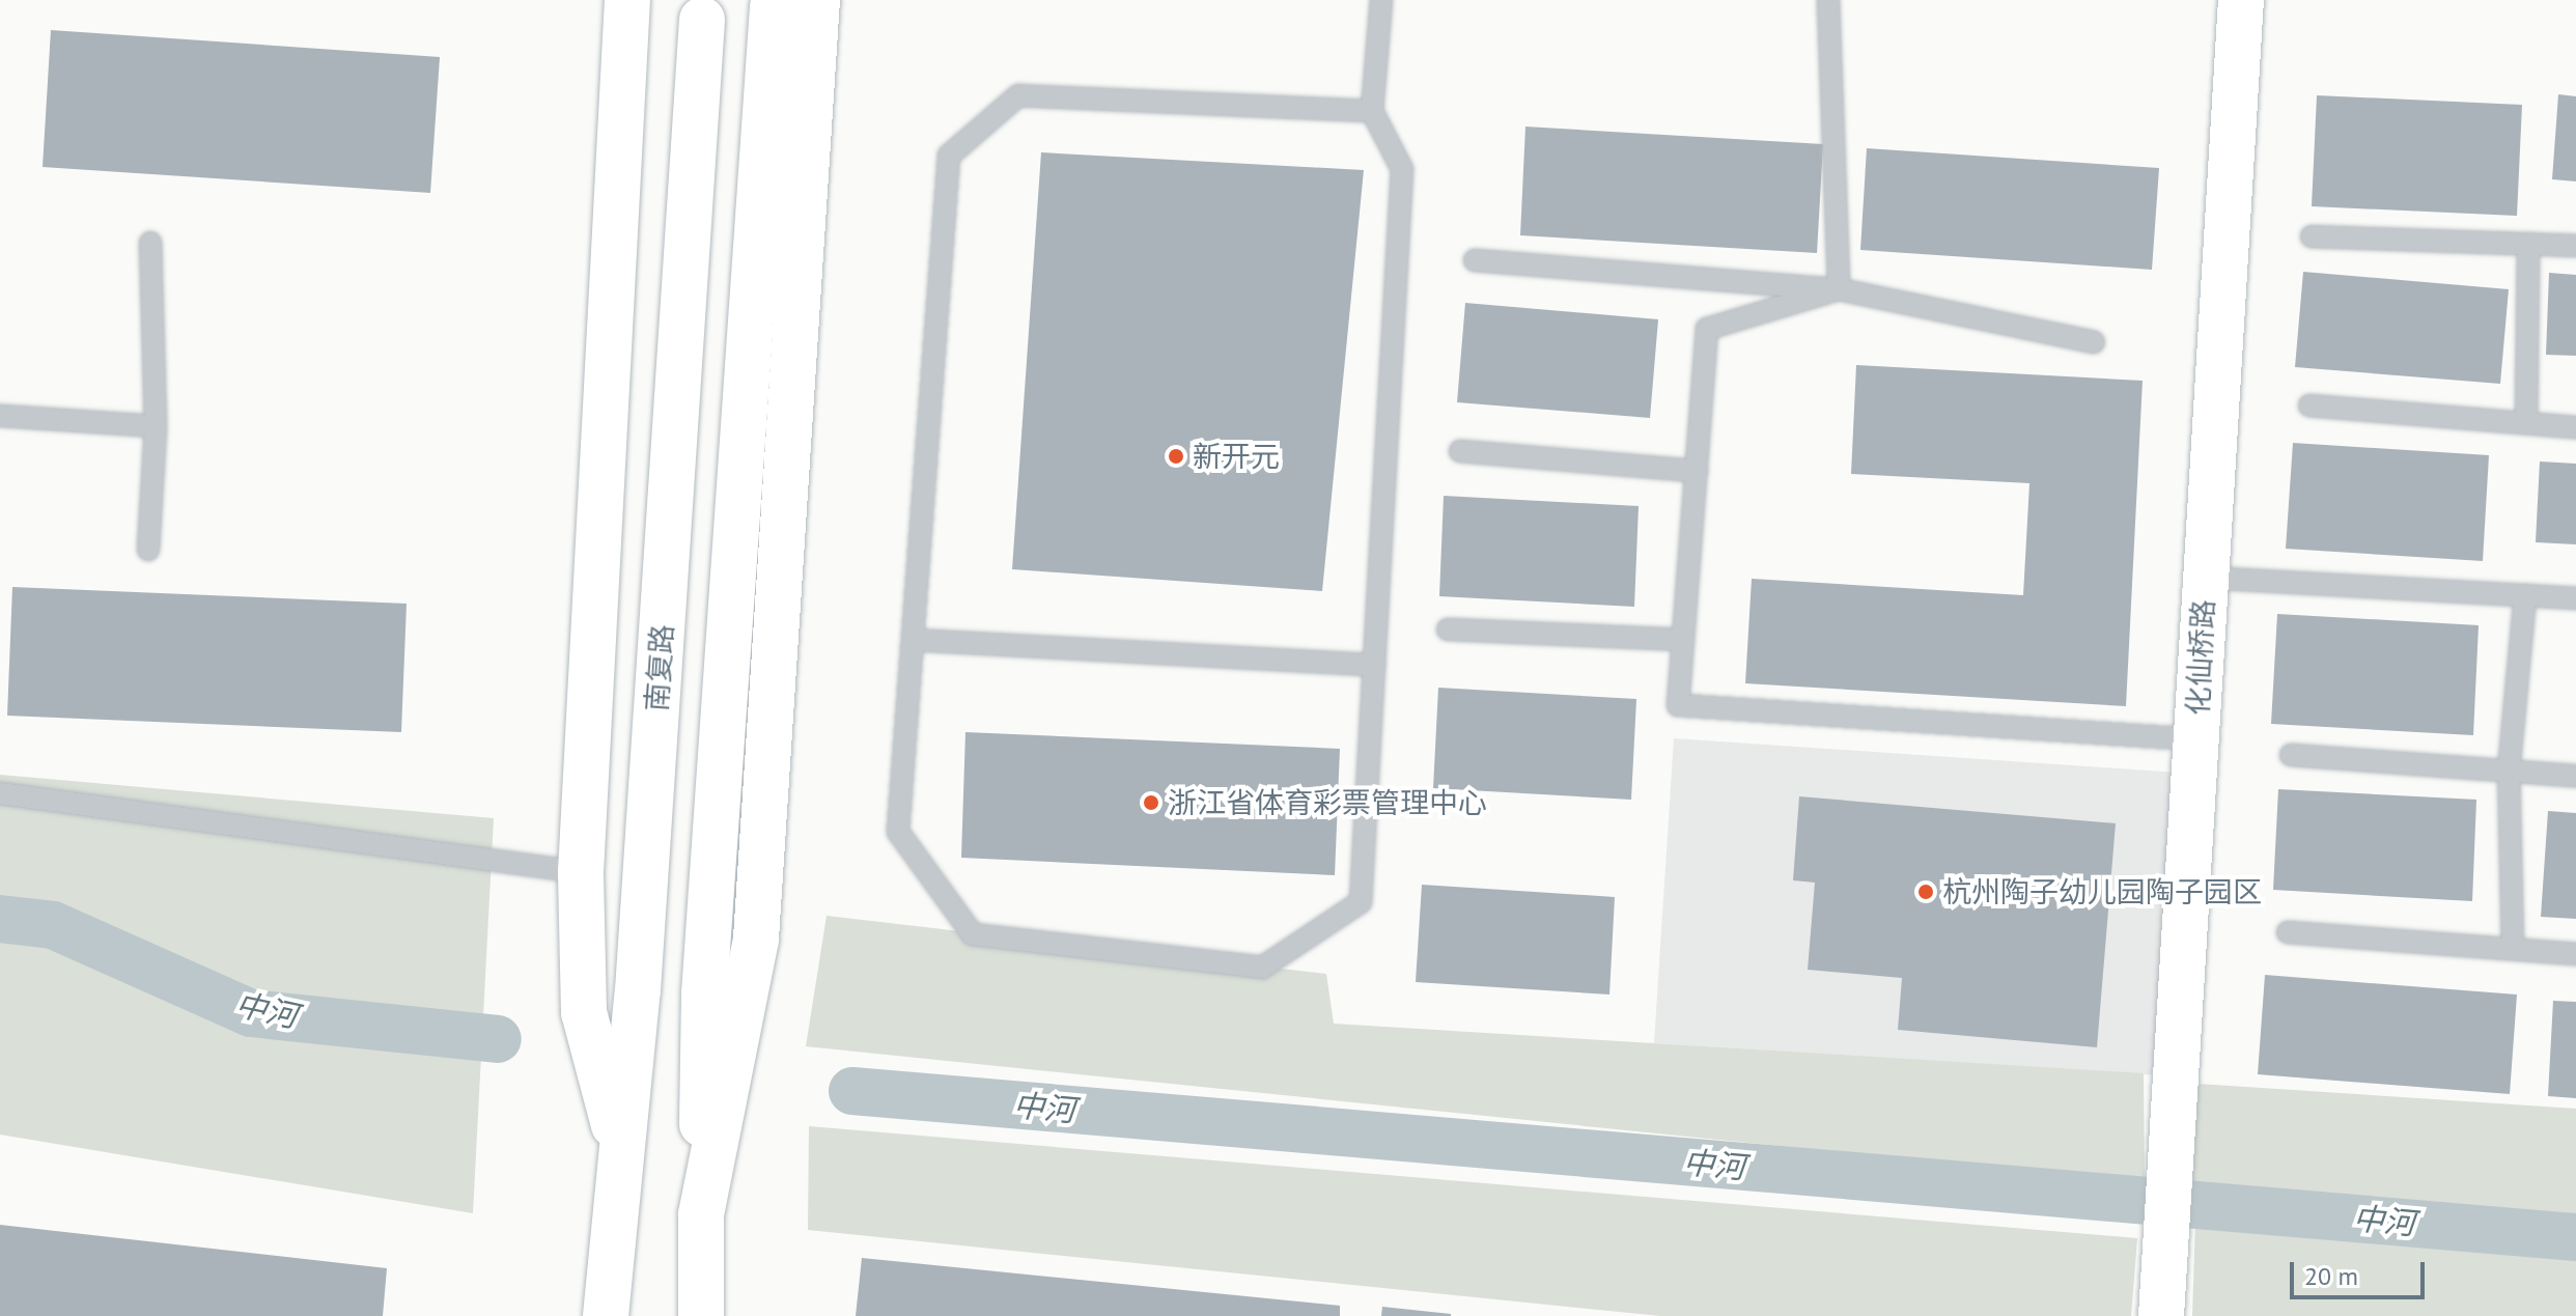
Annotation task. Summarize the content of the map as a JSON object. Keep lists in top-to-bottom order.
{
  "streets": {
    "main road": ["化仙桥路", "南复路"]
  },
  "water": ["中河"],
  "places": ["新开元", "浙江省体育彩票管理中心", "杭州陶子幼儿园陶子园区"],
  "scale_bar": "20 m"
}
